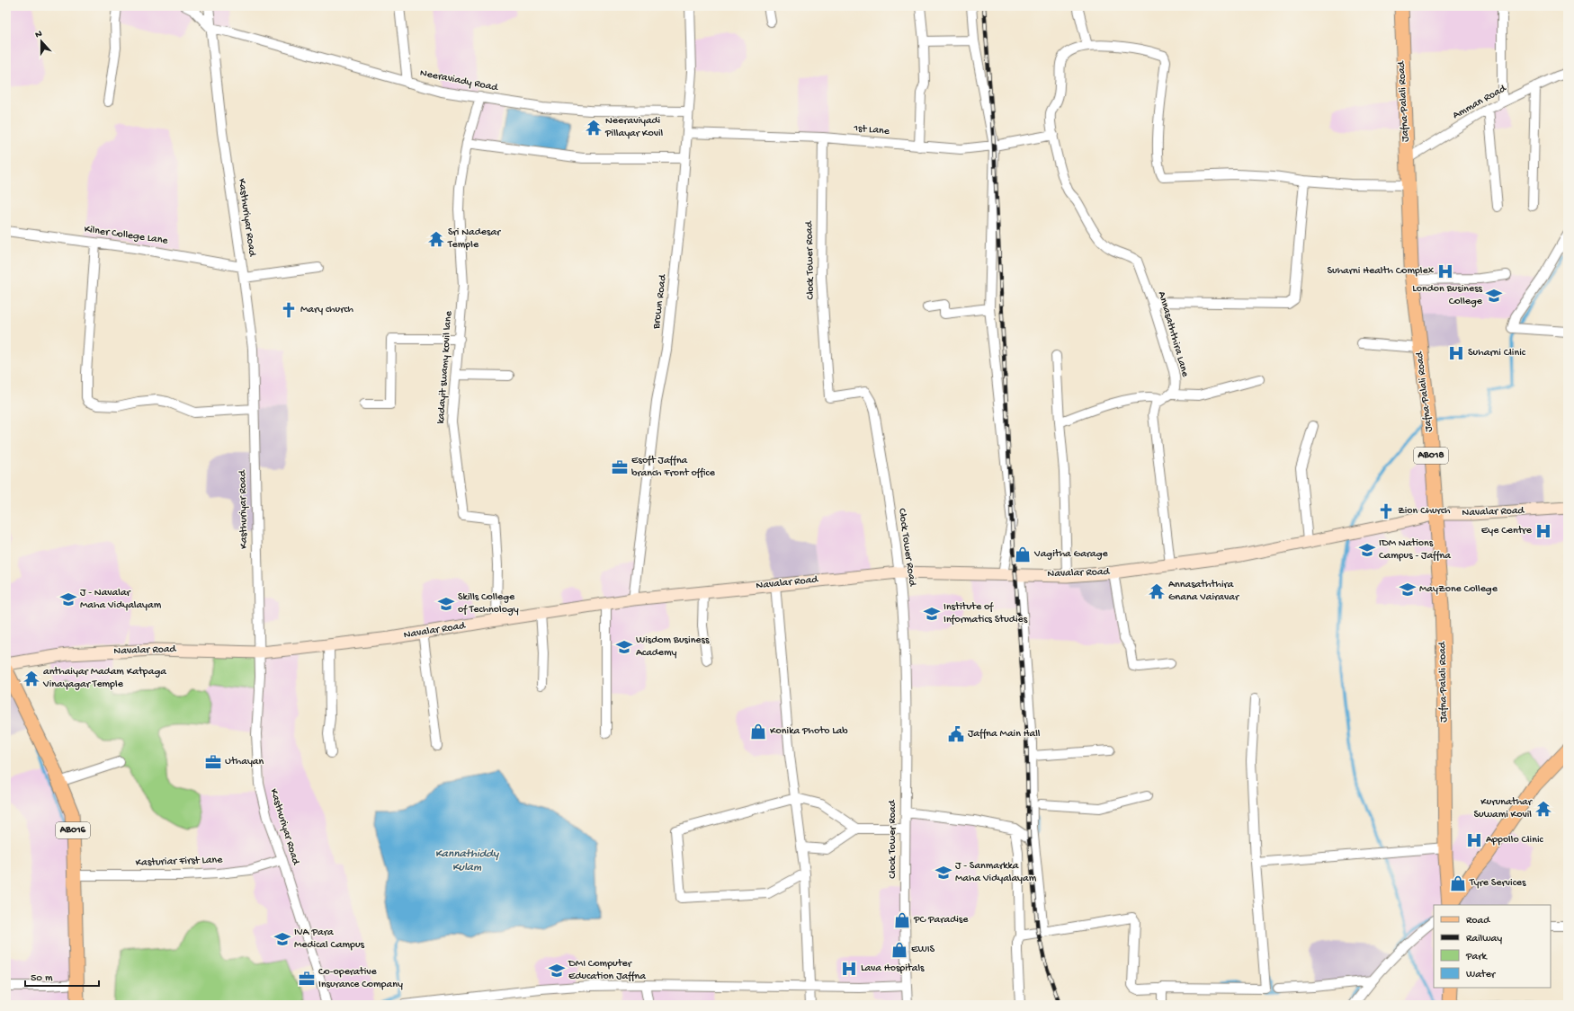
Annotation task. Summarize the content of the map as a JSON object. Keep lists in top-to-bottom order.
{
  "streets": {
    "main road": ["Jafna-Palali Road", "AB018", "AB016"],
    "street": [
      "Neeraviady Road",
      "Amman Road",
      "1st Lane",
      "Kasthuriyar Road",
      "Kilner College Lane",
      "Clock Tower Road",
      "Brown Road",
      "Annasaththira Lane",
      "kadayit swamy kovil lane",
      "Navalar Road",
      "Kasturiar First Lane"
    ]
  },
  "crossings": [
    ["Neeraviady Road", "Kasthuriyar Road"],
    ["Neeraviady Road", "Brown Road"],
    ["Neeraviady Road", "kadayit swamy kovil lane"],
    ["Jafna-Palali Road", "Amman Road"],
    ["Jafna-Palali Road", "Navalar Road"],
    ["1st Lane", "Clock Tower Road"],
    ["1st Lane", "Brown Road"],
    ["1st Lane", "Annasaththira Lane"],
    ["Kasthuriyar Road", "Kilner College Lane"],
    ["Kasthuriyar Road", "Navalar Road"],
    ["Kasthuriyar Road", "Kasturiar First Lane"],
    ["Clock Tower Road", "Navalar Road"],
    ["Brown Road", "Navalar Road"],
    ["kadayit swamy kovil lane", "Navalar Road"],
    ["AB016", "Kasturiar First Lane"]
  ],
  "water": ["Kannathiddy Kulam"],
  "places": {
    "temple": [
      "Neeraviyadi Pillayar Kovil",
      "Sri Nadesar Temple",
      "Annasaththira Gnana Vairavar",
      "anthaiyar Madam Katpaga Vinayagar Temple",
      "Kurunathar Suwami Kovil"
    ],
    "hospital": [
      "Suharni Health Complex",
      "Suharni Clinic",
      "Eye Centre",
      "Appollo Clinic",
      "Lava Hospitals"
    ],
    "school or university": [
      "London Business College",
      "IDM Nations Campus - Jaffna",
      "MayZone College",
      "J - Navalar Maha Vidyalayam",
      "Skills College of Technology",
      "Institute of Informatics Studies",
      "Wisdom Business Academy",
      "J - Sanmarkka Maha Vidyalayam",
      "IVA Para Medical Campus",
      "DMI Computer Education Jaffna"
    ],
    "church": ["Mary church", "Zion Church"],
    "office": ["Esoft Jaffna branch Front office", "Uthayan", "Co-operative Insurance Company"],
    "shop": [
      "Vagitha Garage",
      "Konika Photo Lab",
      "Tyre Services",
      "PC Paradise",
      "EWIS"
    ],
    "public building": ["Jaffna Main Hall"]
  },
  "legend": [
    "Road",
    "Railway",
    "Park",
    "Water"
  ],
  "scale_bar": "50 m",
  "north": "top"
}
